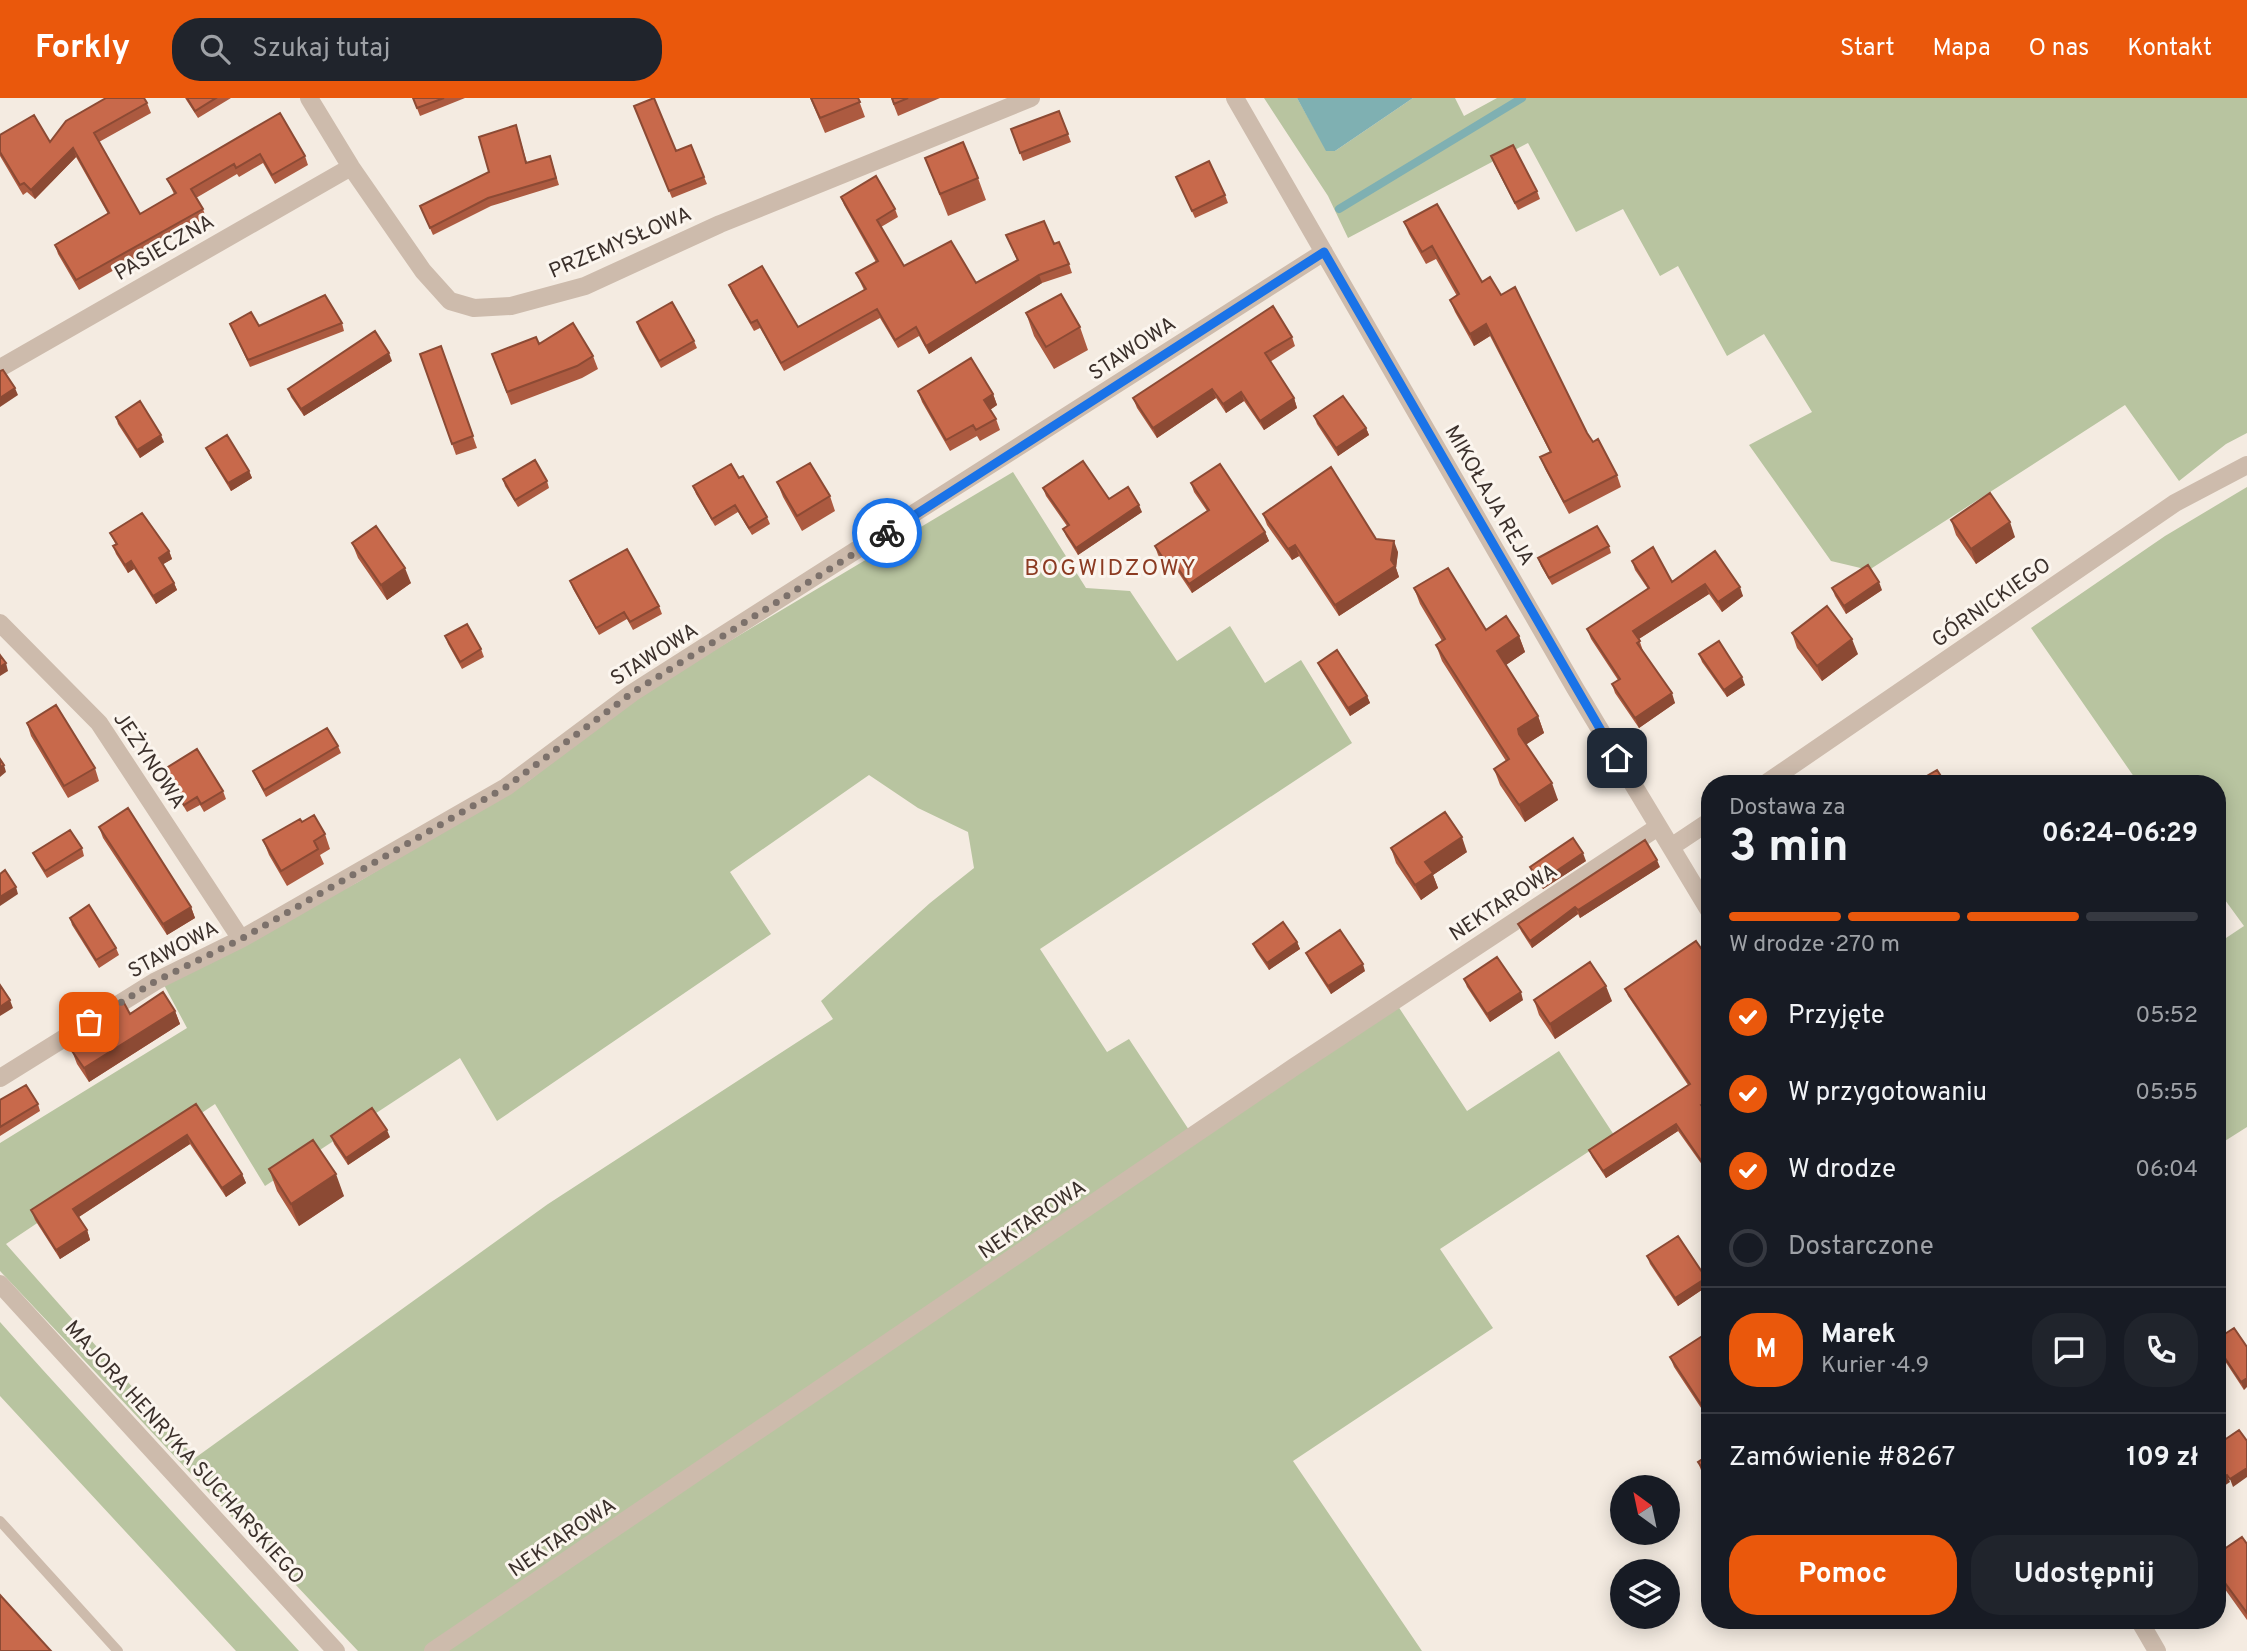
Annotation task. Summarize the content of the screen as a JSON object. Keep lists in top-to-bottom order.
{
  "streets": {
    "street": [
      "PRZEMYSŁOWA",
      "PASIECZNA",
      "STAWOWA",
      "MIKOŁAJA REJA",
      "GÓRNICKIEGO",
      "JEŻYNOWA",
      "NEKTAROWA",
      "MAJORA HENRYKA SUCHARSKIEGO"
    ]
  },
  "crossings": [
    ["PRZEMYSŁOWA", "PASIECZNA"],
    ["STAWOWA", "MIKOŁAJA REJA"],
    ["STAWOWA", "JEŻYNOWA"],
    ["MIKOŁAJA REJA", "NEKTAROWA"]
  ],
  "districts": ["BOGWIDZOWY"],
  "north": "top left",
  "page": {
    "header": "Forkly",
    "search": "Szukaj tutaj",
    "nav": [
      "Start",
      "Mapa",
      "O nas",
      "Kontakt"
    ],
    "heading": ["3 min", "Dostawa za", "06:24–06:29"],
    "panel": [
      "Marek",
      "Kurier · 4.9",
      "Zamówienie #8267",
      "109 zł"
    ],
    "bar": "W drodze · 270 m",
    "list": [
      ["Przyjęte", "05:52"],
      ["W przygotowaniu", "05:55"],
      ["W drodze", "06:04"],
      "Dostarczone"
    ],
    "round": "M",
    "buttons": ["Pomoc", "Udostępnij"]
  }
}
